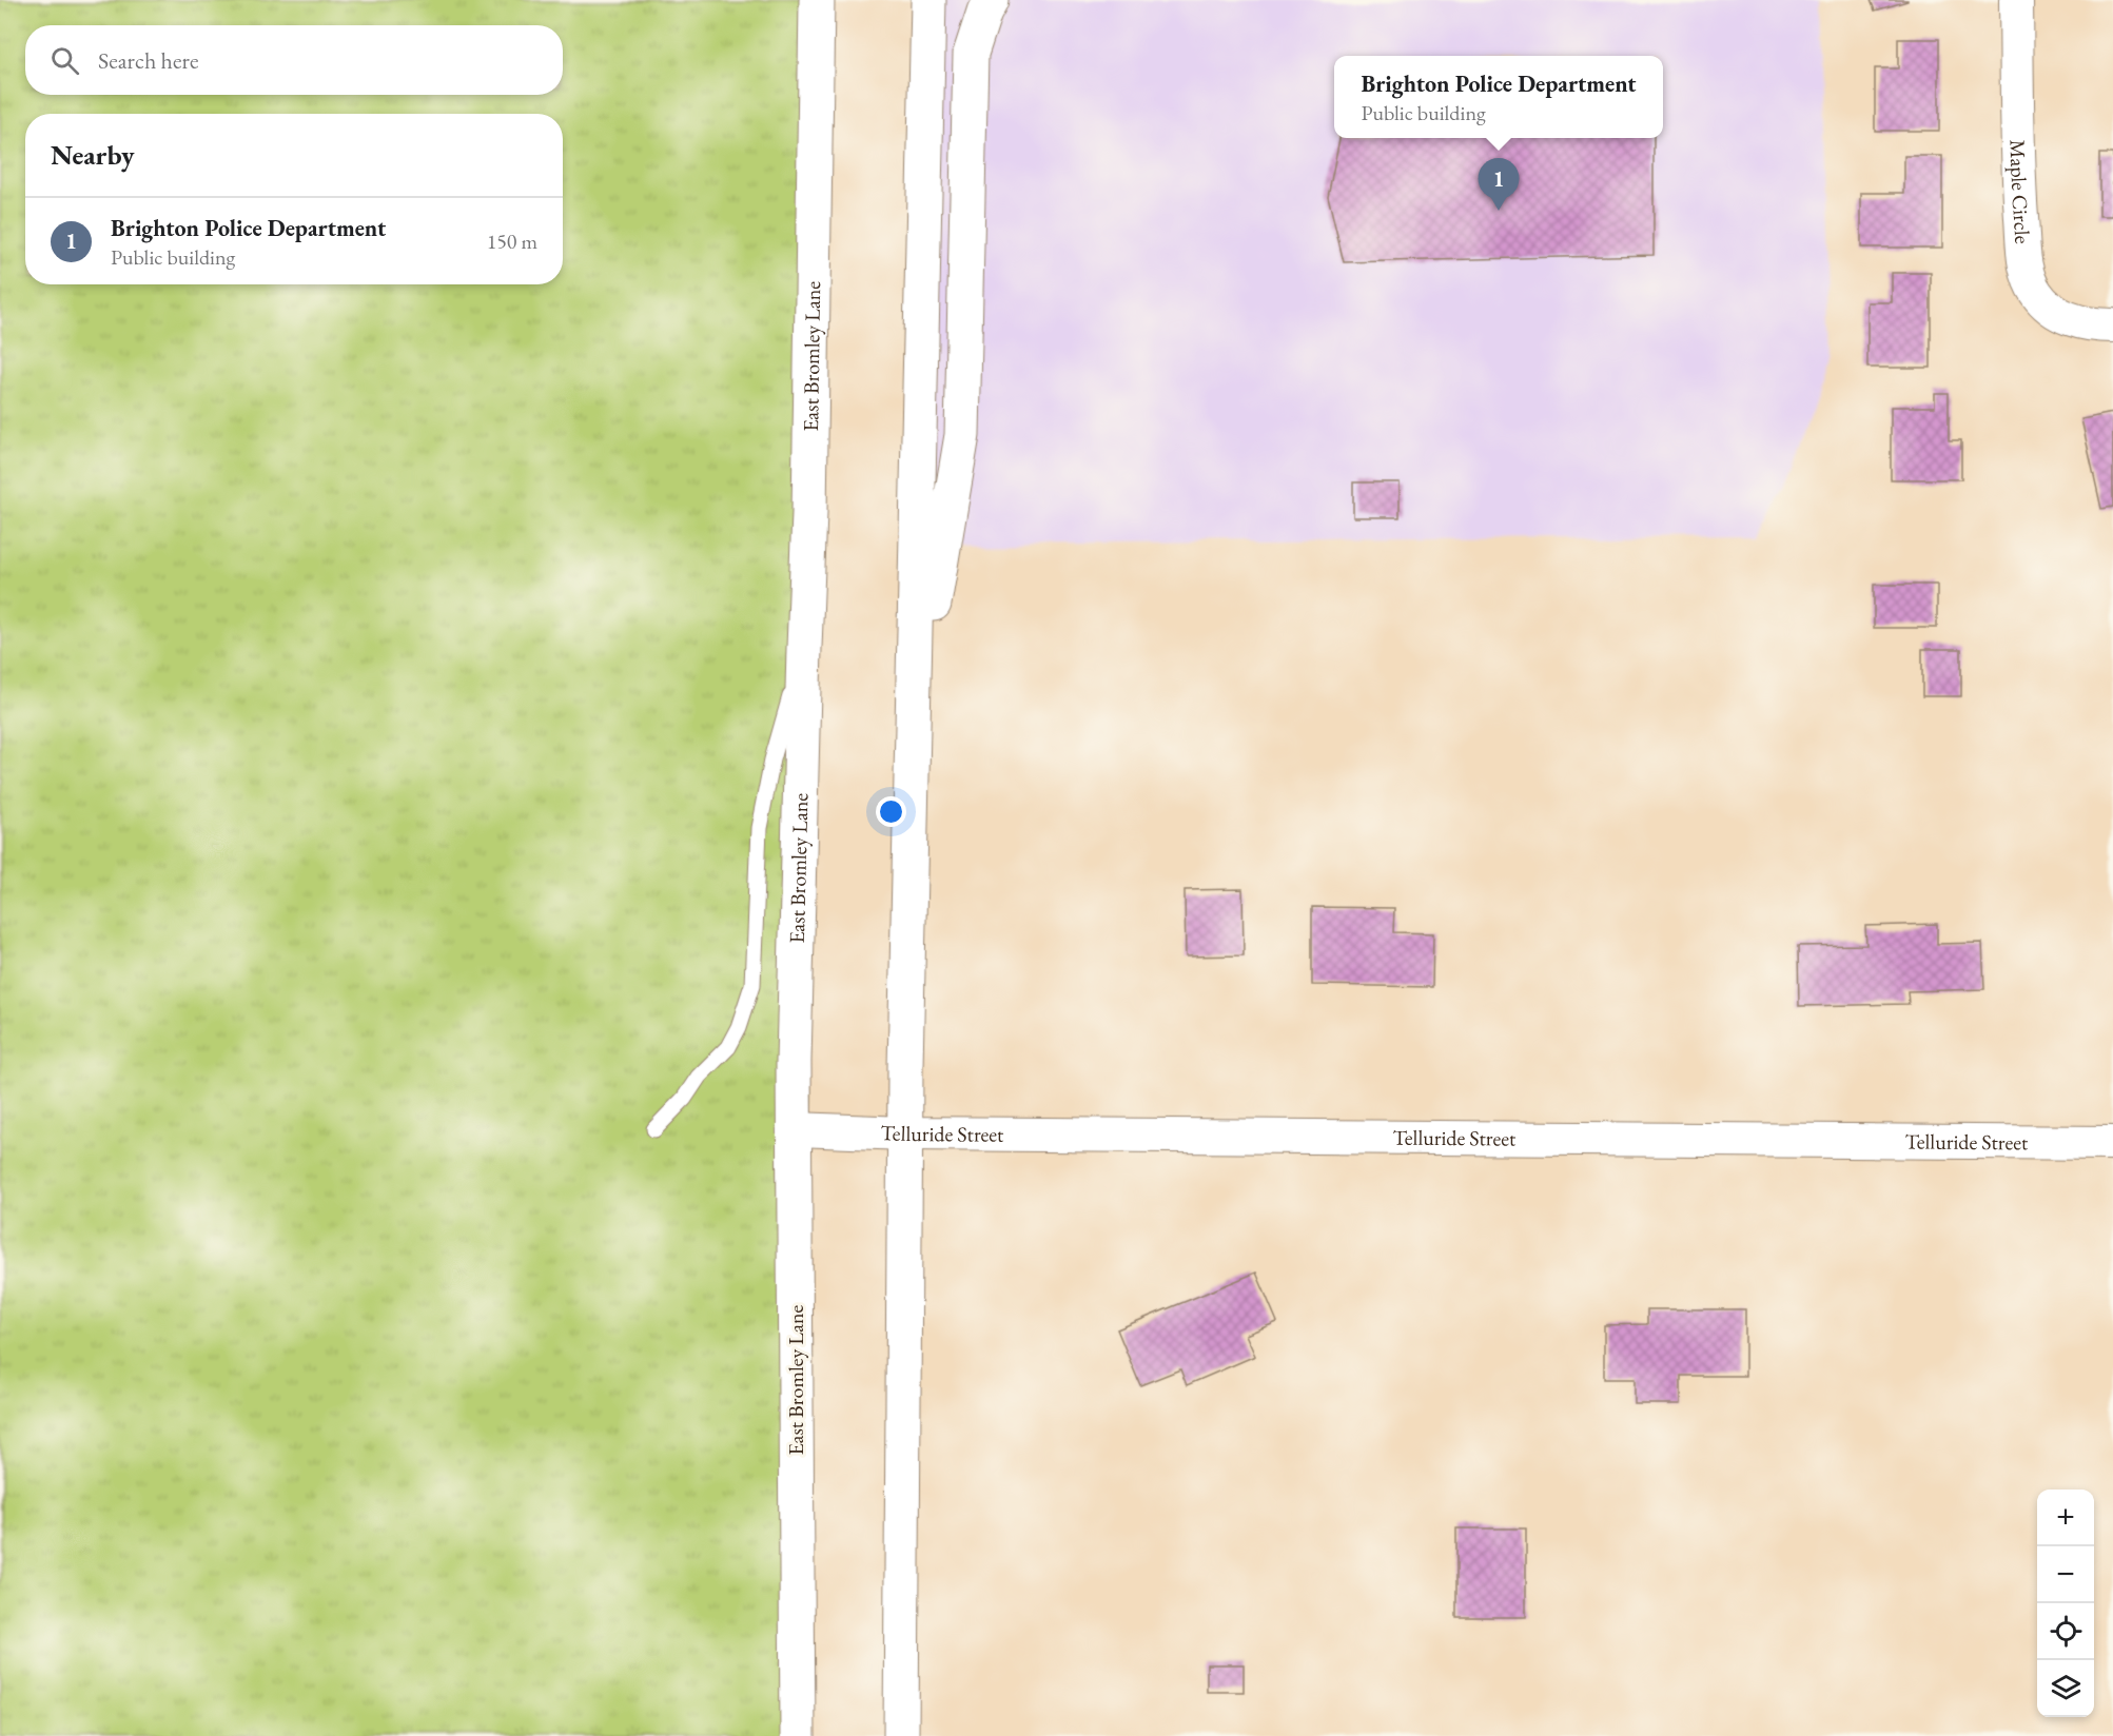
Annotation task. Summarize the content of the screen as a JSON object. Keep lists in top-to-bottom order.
{
  "streets": {
    "main road": ["East Bromley Lane"],
    "street": ["Maple Circle", "Telluride Street"]
  },
  "crossings": [
    ["East Bromley Lane", "Telluride Street"]
  ],
  "page": {
    "search": "Search here",
    "popup": ["Brighton Police Department", "Public building"],
    "heading": "Nearby",
    "pins": "1",
    "list": [
      {
        "mark": "1",
        "name": "Brighton Police Department",
        "note": "Public building",
        "value": "150 m"
      }
    ],
    "map_buttons": ["+", "−"]
  }
}
